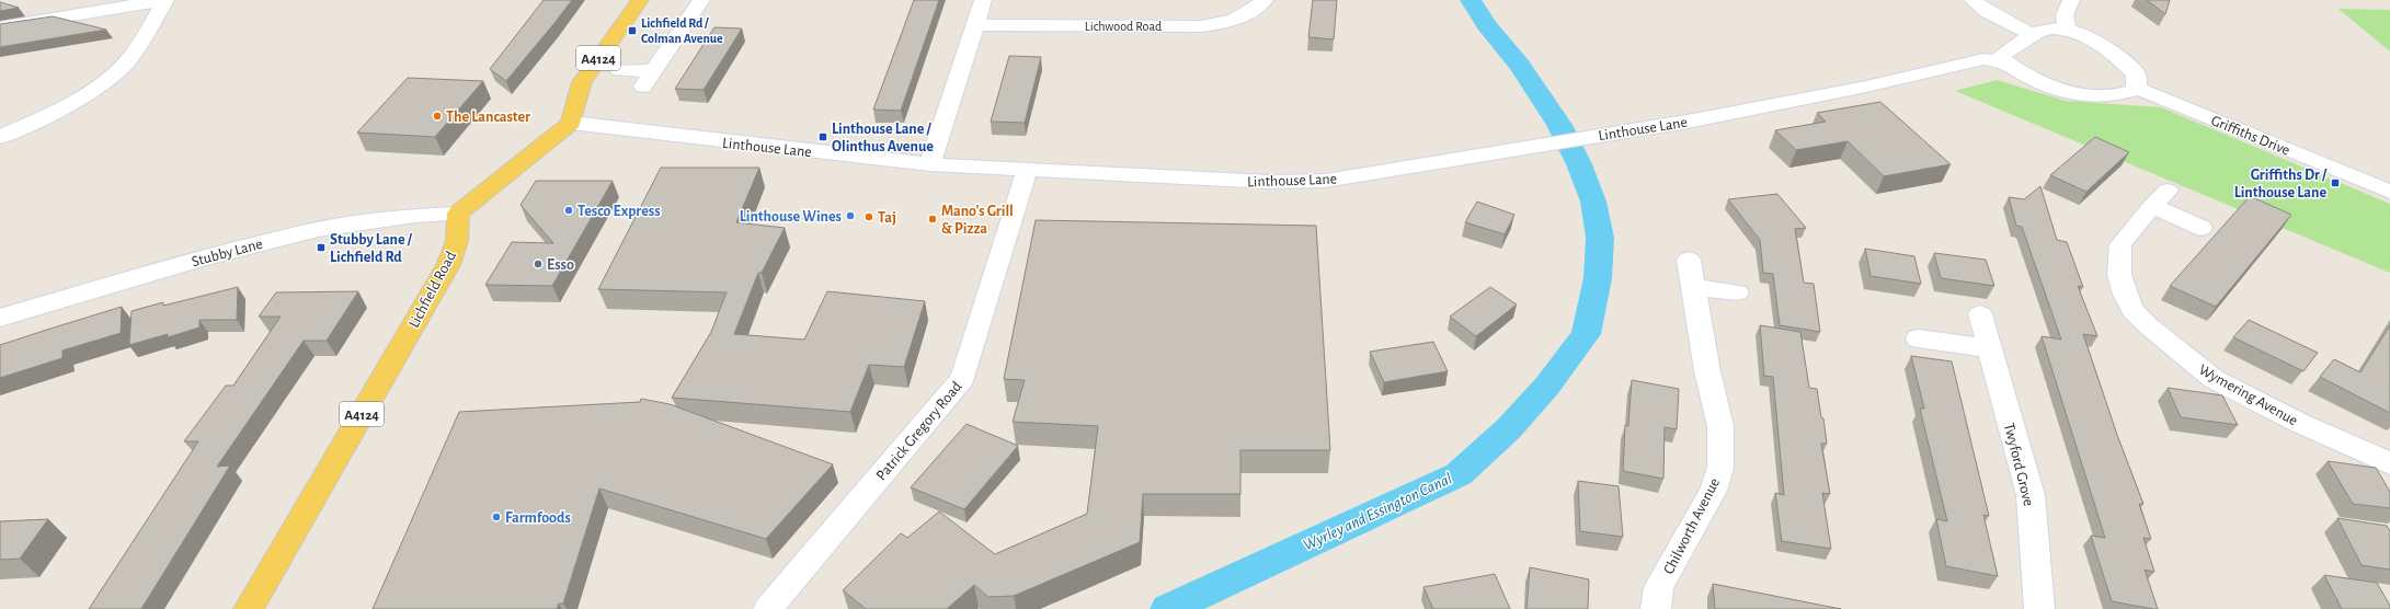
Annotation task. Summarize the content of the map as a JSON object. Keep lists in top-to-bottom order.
{
  "streets": {
    "main road": ["A4124", "Lichfield Road"],
    "street": [
      "Lichwood Road",
      "Linthouse Lane",
      "Griffiths Drive",
      "Stubby Lane",
      "Wymering Avenue",
      "Patrick Gregory Road",
      "Twyford Grove",
      "Chilworth Avenue"
    ]
  },
  "crossings": [
    ["A4124", "Linthouse Lane"],
    ["Linthouse Lane", "Patrick Gregory Road"],
    ["Stubby Lane", "Lichfield Road"]
  ],
  "water": ["Wyrley and Essington Canal"],
  "places": {
    "transit": [
      "Lichfield Rd / Colman Avenue",
      "Linthouse Lane / Olinthus Avenue",
      "Griffiths Dr / Linthouse Lane",
      "Stubby Lane / Lichfield Rd"
    ],
    "other": [
      "The Lancaster",
      "Tesco Express",
      "Linthouse Wines",
      "Taj",
      "Mano's Grill & Pizza",
      "Esso",
      "Farmfoods"
    ]
  }
}
